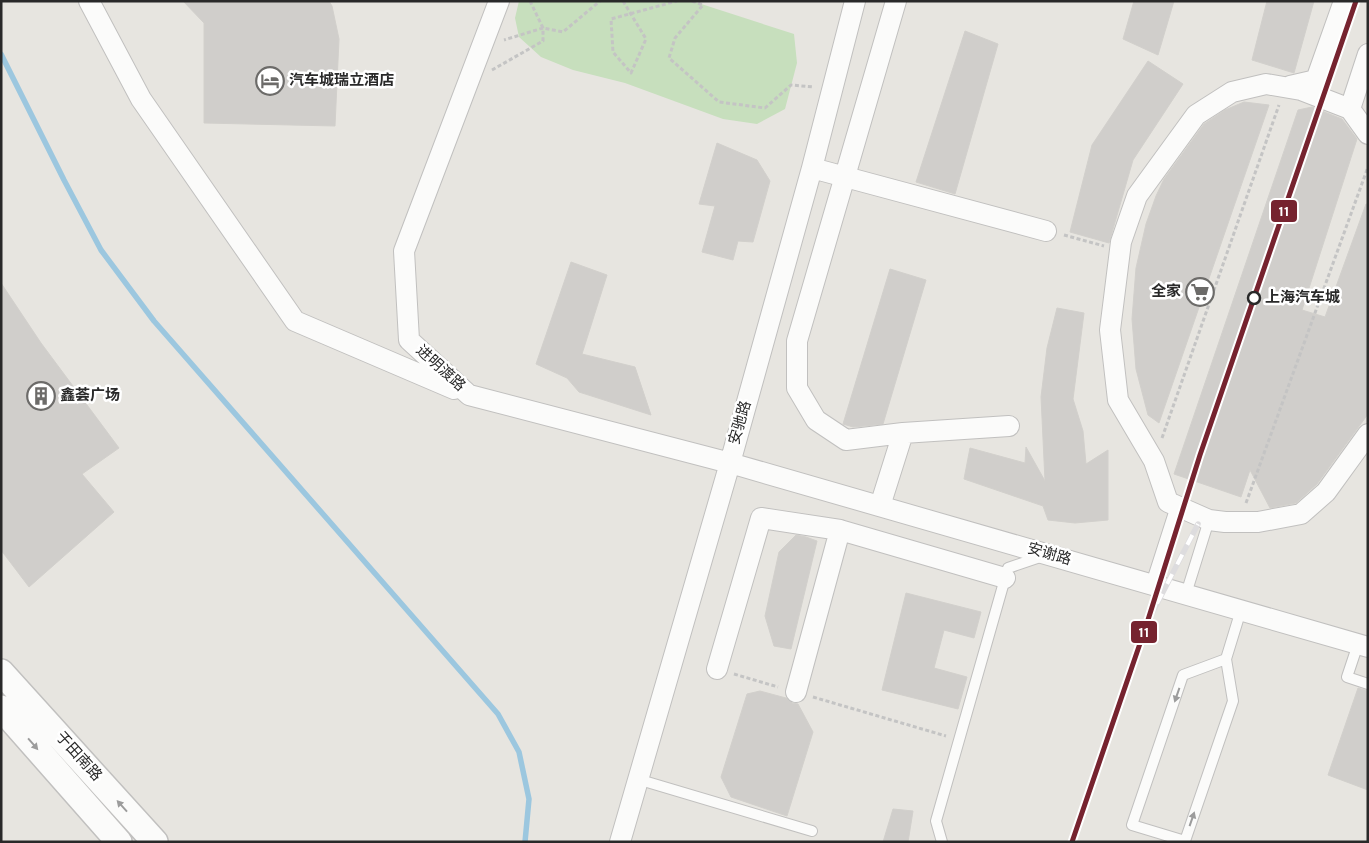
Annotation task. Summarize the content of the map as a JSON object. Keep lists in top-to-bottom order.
{
  "streets": {
    "street": [
      "进明渡路",
      "安驰路",
      "安谢路",
      "于田南路"
    ]
  },
  "crossings": [
    ["进明渡路", "安驰路"],
    ["进明渡路", "安谢路"],
    ["安驰路", "安谢路"]
  ],
  "places": {
    "hotel": ["汽车城瑞立酒店"],
    "supermarket": ["全家"],
    "other": ["上海汽车城"],
    "building": ["鑫荟广场"]
  },
  "lines": ["transit line 11"]
}
